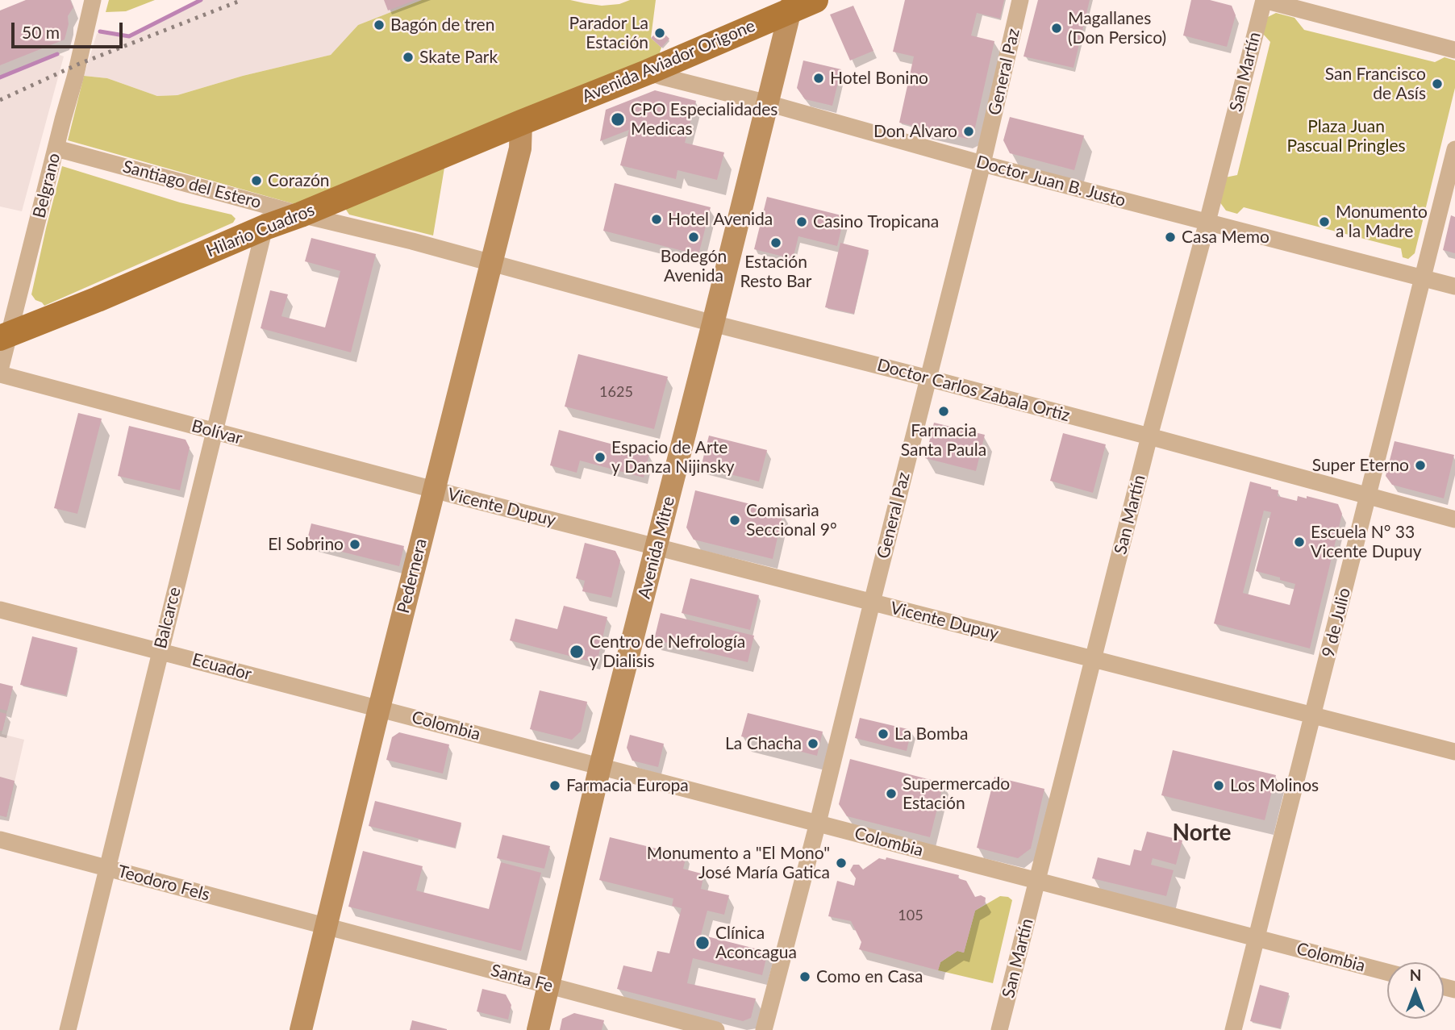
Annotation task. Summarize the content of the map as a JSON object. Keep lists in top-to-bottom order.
{
  "streets": {
    "main road": [
      "Avenida Aviador Origone",
      "Hilario Cuadros",
      "Avenida Mitre",
      "Pedernera"
    ],
    "street": [
      "General Paz",
      "San Martín",
      "Doctor Juan B. Justo",
      "Santiago del Estero",
      "Belgrano",
      "Doctor Carlos Zabala Ortiz",
      "Bolívar",
      "Vicente Dupuy",
      "Balcarce",
      "9 de Julio",
      "Ecuador",
      "Colombia",
      "Teodoro Fels",
      "Santa Fe"
    ]
  },
  "crossings": [
    ["Avenida Aviador Origone", "Doctor Juan B. Justo"],
    ["Avenida Aviador Origone", "Hilario Cuadros"],
    ["Avenida Aviador Origone", "Avenida Mitre"],
    ["Avenida Aviador Origone", "Pedernera"],
    ["General Paz", "Doctor Juan B. Justo"],
    ["General Paz", "Doctor Carlos Zabala Ortiz"],
    ["General Paz", "Vicente Dupuy"],
    ["General Paz", "Colombia"],
    ["San Martín", "Doctor Juan B. Justo"],
    ["San Martín", "Doctor Carlos Zabala Ortiz"],
    ["San Martín", "Vicente Dupuy"],
    ["San Martín", "Colombia"],
    ["Doctor Juan B. Justo", "Avenida Mitre"],
    ["Doctor Juan B. Justo", "9 de Julio"],
    ["Santiago del Estero", "Belgrano"],
    ["Santiago del Estero", "Hilario Cuadros"],
    ["Santiago del Estero", "Balcarce"],
    ["Belgrano", "Hilario Cuadros"],
    ["Belgrano", "Bolívar"],
    ["Hilario Cuadros", "Pedernera"],
    ["Hilario Cuadros", "Balcarce"],
    ["Doctor Carlos Zabala Ortiz", "Avenida Mitre"],
    ["Doctor Carlos Zabala Ortiz", "Pedernera"],
    ["Doctor Carlos Zabala Ortiz", "9 de Julio"],
    ["Bolívar", "Vicente Dupuy"],
    ["Bolívar", "Pedernera"],
    ["Bolívar", "Balcarce"],
    ["Vicente Dupuy", "Avenida Mitre"],
    ["Vicente Dupuy", "Pedernera"],
    ["Vicente Dupuy", "9 de Julio"],
    ["Avenida Mitre", "Colombia"],
    ["Avenida Mitre", "Santa Fe"],
    ["Pedernera", "Ecuador"],
    ["Pedernera", "Colombia"],
    ["Pedernera", "Teodoro Fels"],
    ["Pedernera", "Santa Fe"],
    ["Balcarce", "Ecuador"],
    ["Balcarce", "Teodoro Fels"],
    ["9 de Julio", "Colombia"],
    ["Ecuador", "Colombia"],
    ["Teodoro Fels", "Santa Fe"]
  ],
  "districts": ["Norte"],
  "parks": ["Plaza Juan Pascual Pringles"],
  "places": [
    "Bagón de tren",
    "Magallanes (Don Persico)",
    "Parador La Estación",
    "Skate Park",
    "Hotel Bonino",
    "San Francisco de Asís",
    "CPO Especialidades Medicas",
    "Don Alvaro",
    "Corazón",
    "Hotel Avenida",
    "Casino Tropicana",
    "Monumento a la Madre",
    "Bodegón Avenida",
    "Casa Memo",
    "Estación Resto Bar",
    "Farmacia Santa Paula",
    "Espacio de Arte y Danza Nijinsky",
    "Super Eterno",
    "Comisarìa Seccional 9°",
    "Escuela N° 33 Vicente Dupuy",
    "El Sobrino",
    "Centro de Nefrología y Dialisis",
    "La Bomba",
    "La Chacha",
    "Farmacia Europa",
    "Los Molinos",
    "Supermercado Estación",
    "Monumento a \"El Mono\" José María Gatica",
    "Clínica Aconcagua",
    "Como en Casa"
  ],
  "house_numbers": ["1625", "105"],
  "scale_bar": "50 m",
  "north": "top"
}
